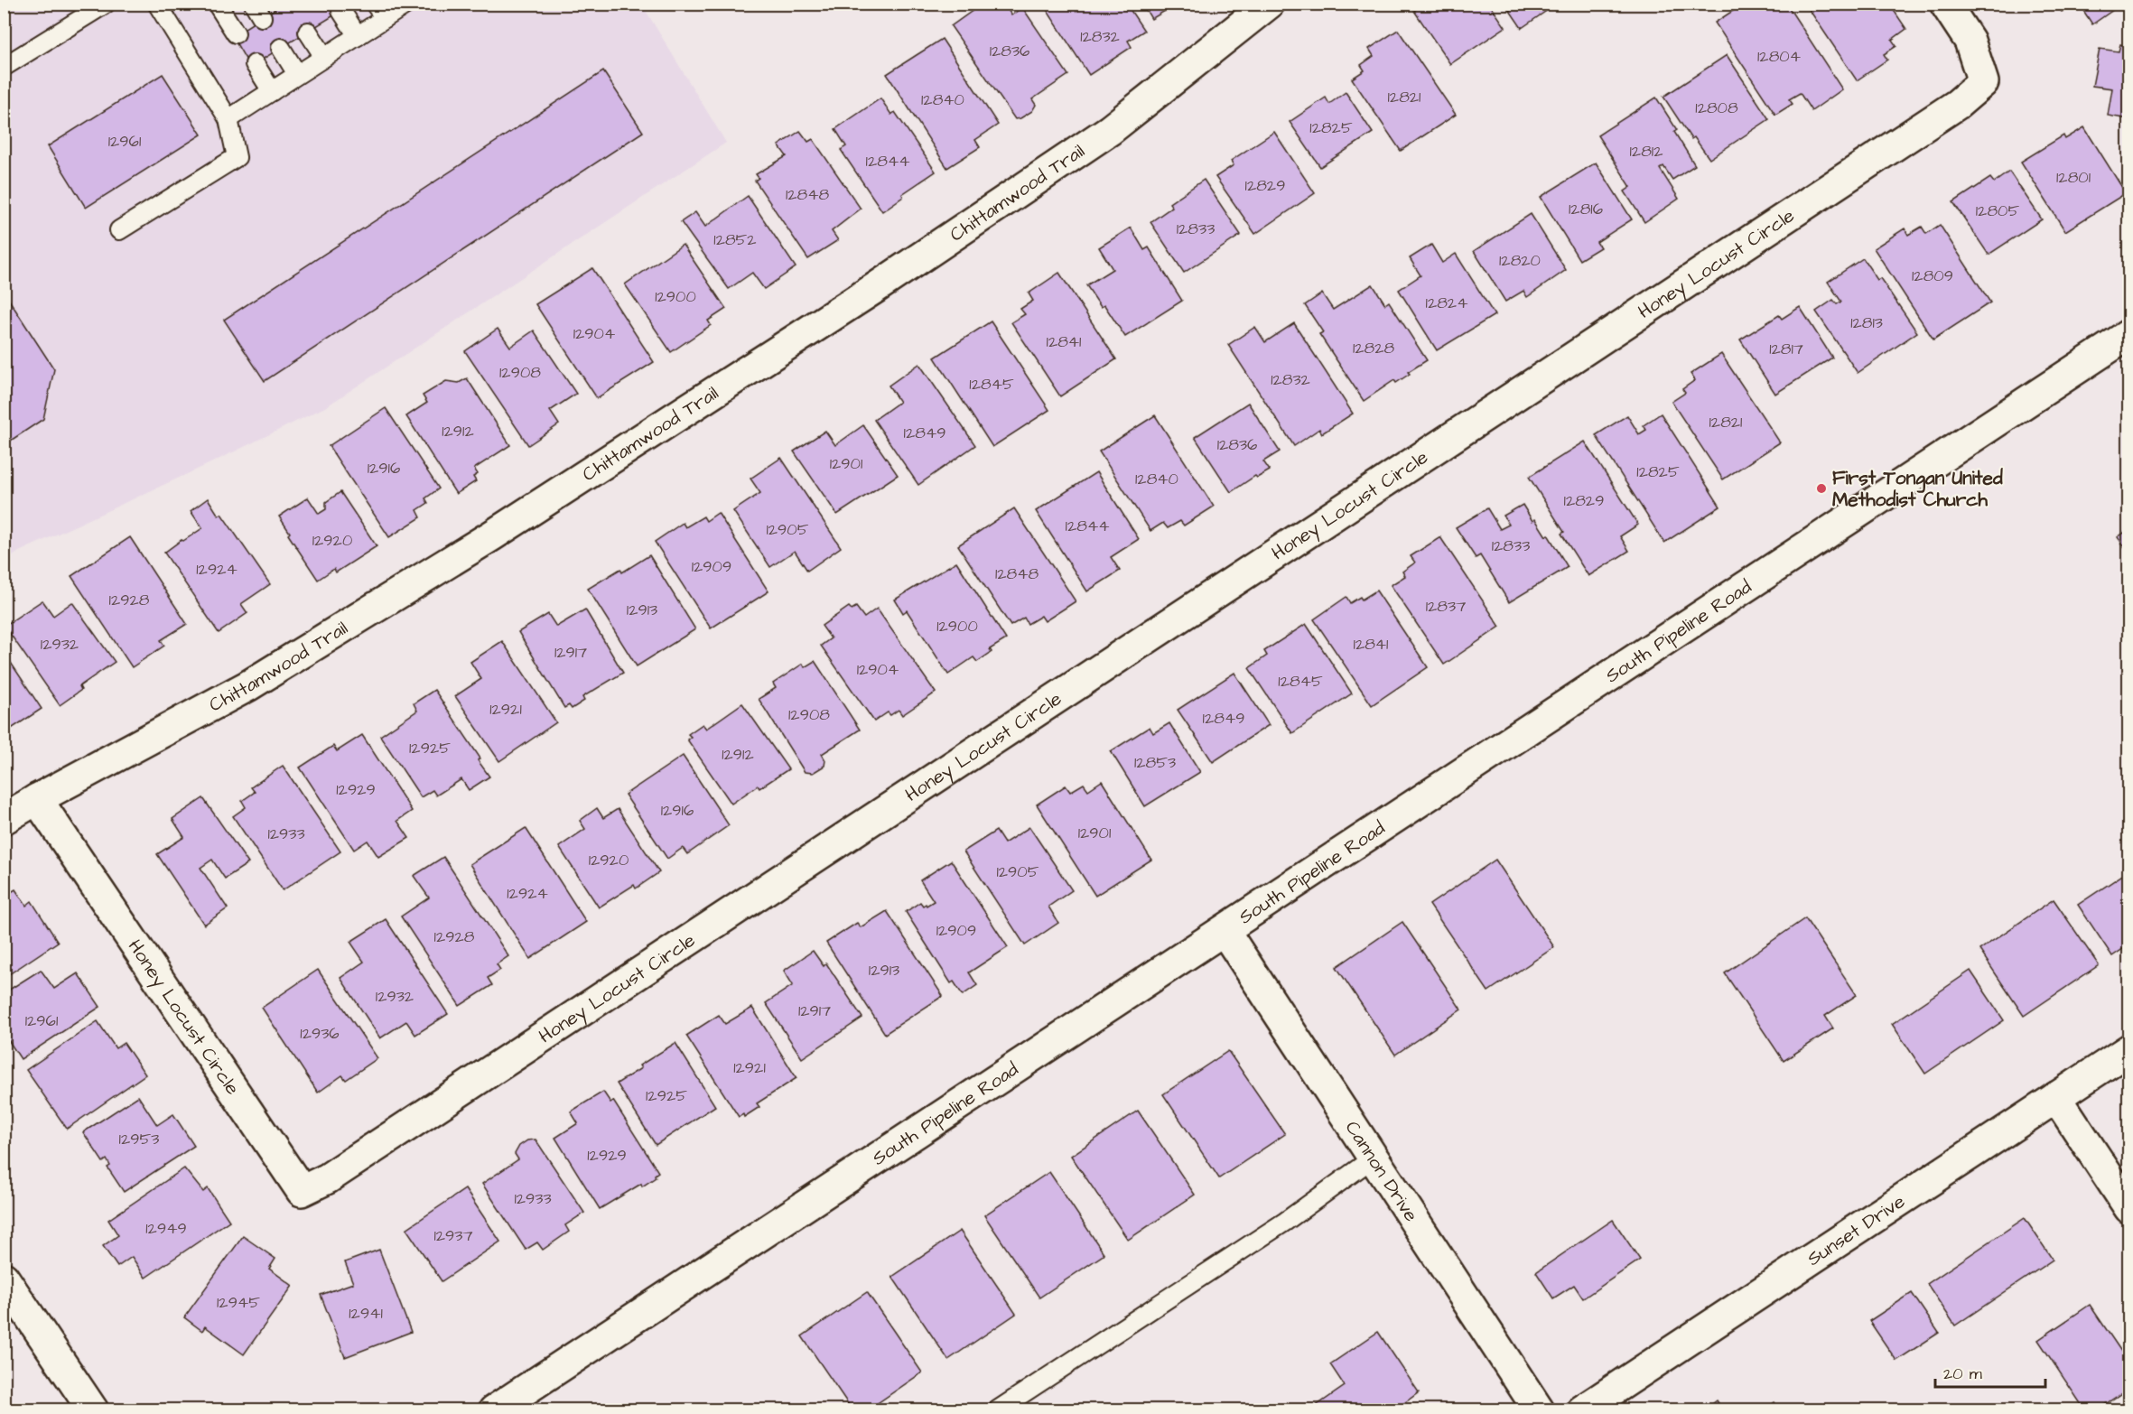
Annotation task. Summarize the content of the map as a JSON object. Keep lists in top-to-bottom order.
{
  "streets": {
    "street": [
      "Chittamwood Trail",
      "Honey Locust Circle",
      "South Pipeline Road",
      "Cannon Drive",
      "Sunset Drive"
    ]
  },
  "crossings": [
    ["Chittamwood Trail", "Honey Locust Circle"],
    ["South Pipeline Road", "Cannon Drive"]
  ],
  "places": ["First Tongan United Methodist Church"],
  "house_numbers": [
    "12832",
    "12836",
    "12804",
    "12821",
    "12840",
    "12808",
    "12825",
    "12961",
    "12812",
    "12844",
    "12801",
    "12829",
    "12848",
    "12816",
    "12805",
    "12833",
    "12852",
    "12820",
    "12809",
    "12900",
    "12824",
    "12813",
    "12904",
    "12841",
    "12828",
    "12817",
    "12908",
    "12832",
    "12845",
    "12821",
    "12912",
    "12849",
    "12836",
    "12901",
    "12916",
    "12825",
    "12840",
    "12829",
    "12844",
    "12905",
    "12920",
    "12833",
    "12909",
    "12924",
    "12848",
    "12928",
    "12837",
    "12913",
    "12900",
    "12932",
    "12841",
    "12917",
    "12904",
    "12845",
    "12921",
    "12908",
    "12849",
    "12925",
    "12912",
    "12853",
    "12929",
    "12916",
    "12901",
    "12933",
    "12920",
    "12905",
    "12924",
    "12909",
    "12928",
    "12913",
    "12932",
    "12917",
    "12961",
    "12936",
    "12921",
    "12925",
    "12953",
    "12929",
    "12933",
    "12949",
    "12937",
    "12945",
    "12941"
  ],
  "scale_bar": "20 m"
}
